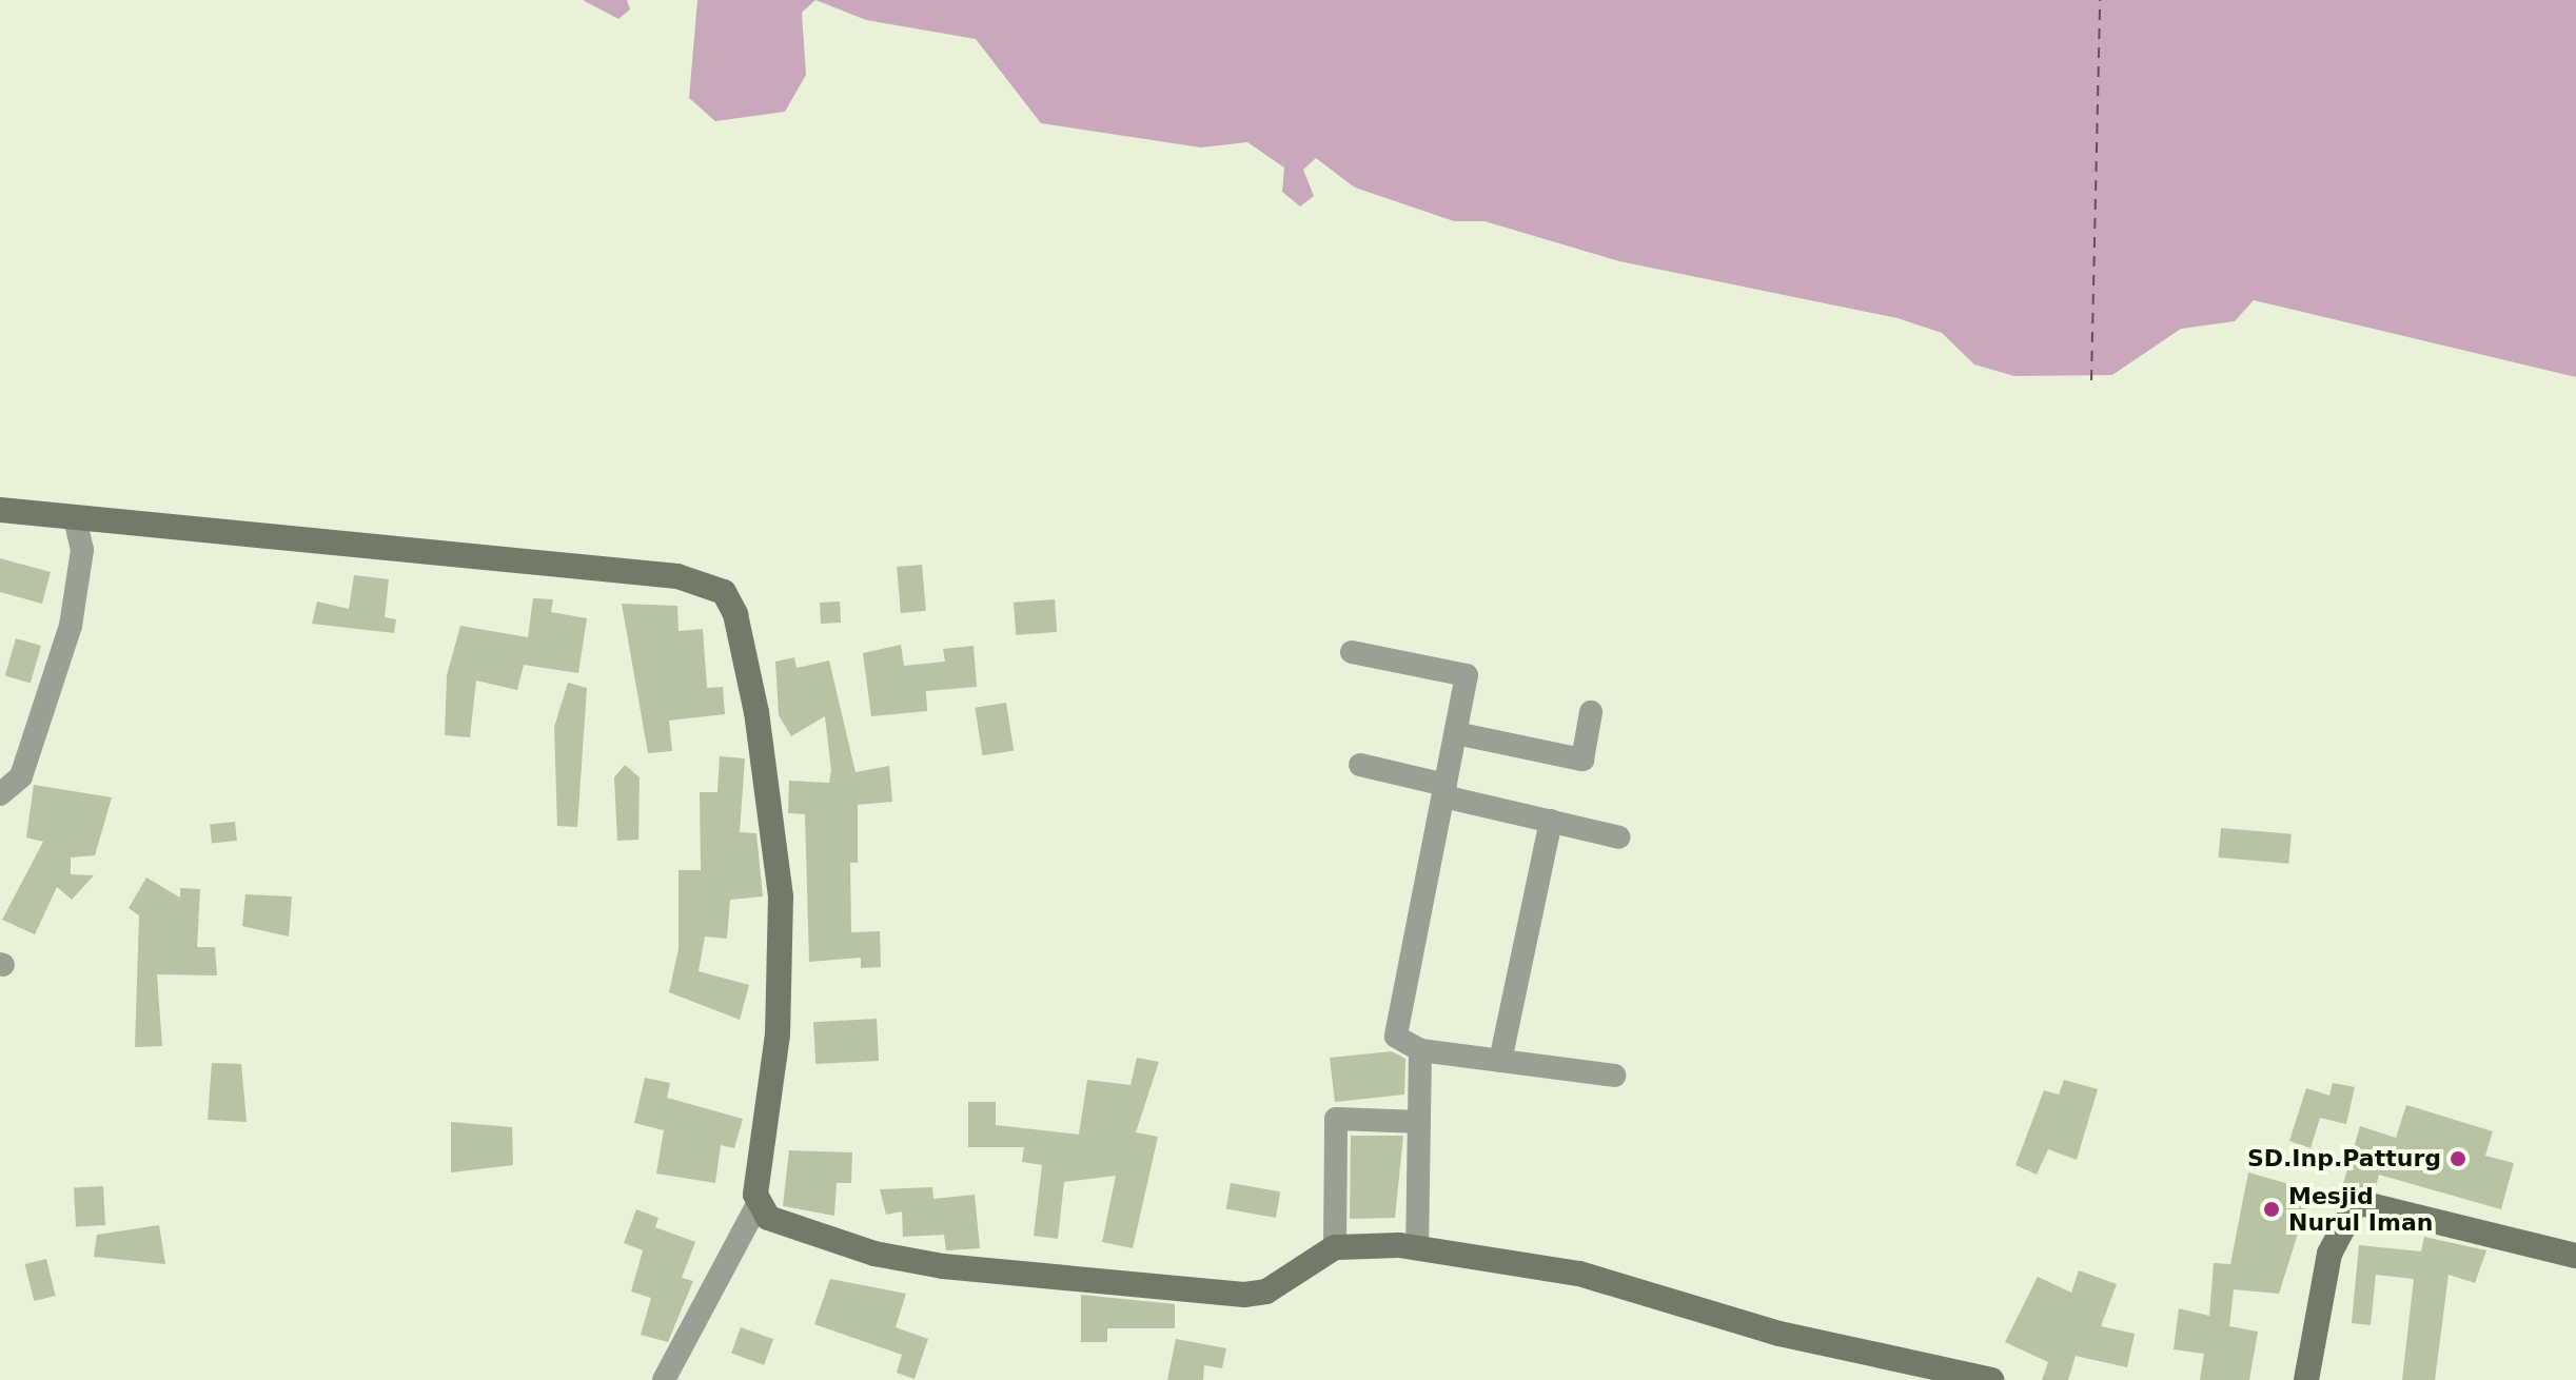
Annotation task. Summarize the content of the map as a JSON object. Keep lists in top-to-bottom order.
{
  "places": ["SD.Inp.Patturg", "Mesjid Nurul Iman"]
}
